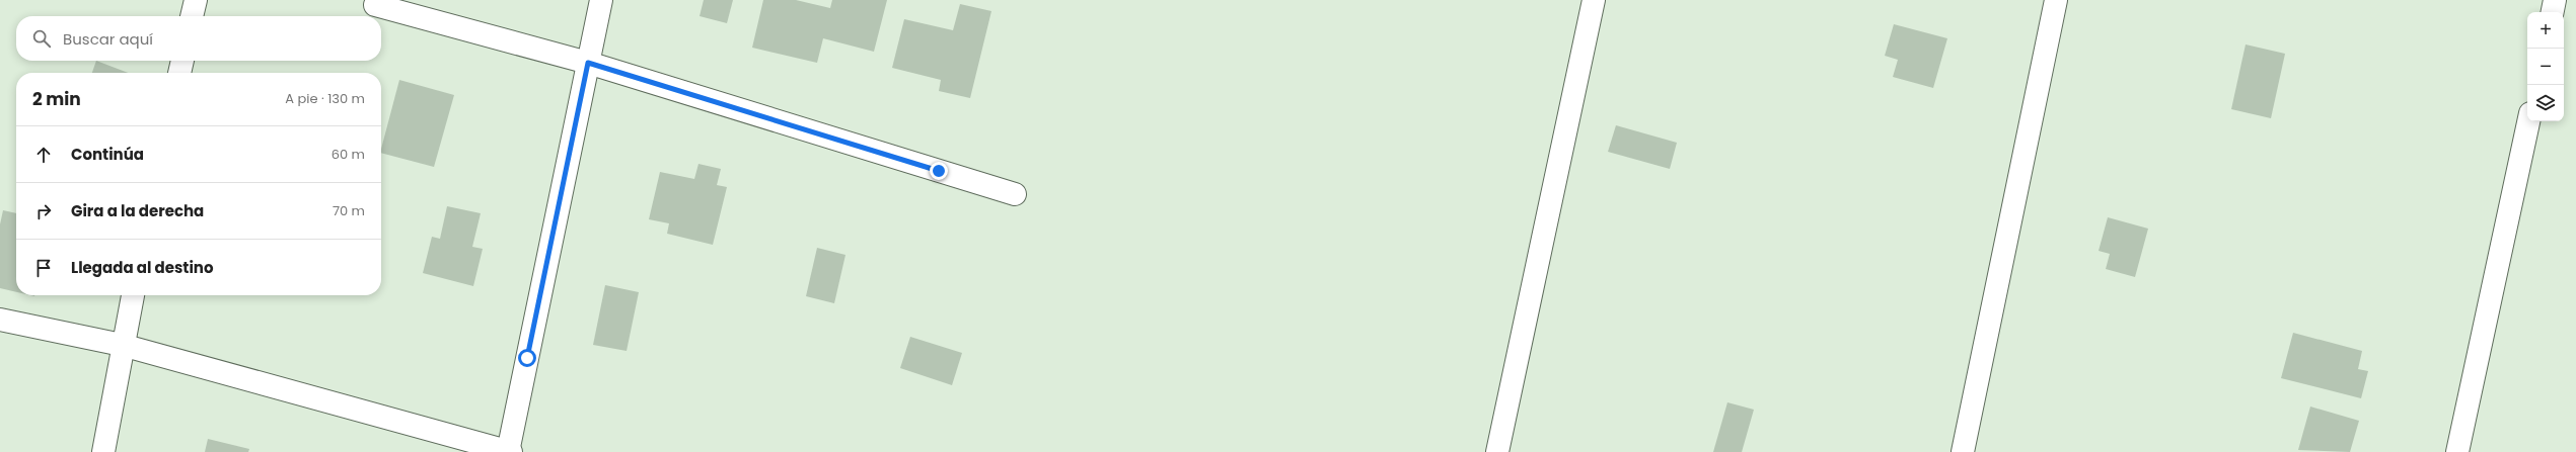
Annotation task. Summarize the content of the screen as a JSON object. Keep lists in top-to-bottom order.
{
  "page": {
    "map_buttons": ["+", "−"],
    "search": "Buscar aquí",
    "heading": ["2 min", "A pie · 130 m"],
    "list": [
      ["Continúa", "60 m"],
      ["Gira a la derecha", "70 m"],
      "Llegada al destino"
    ]
  }
}
